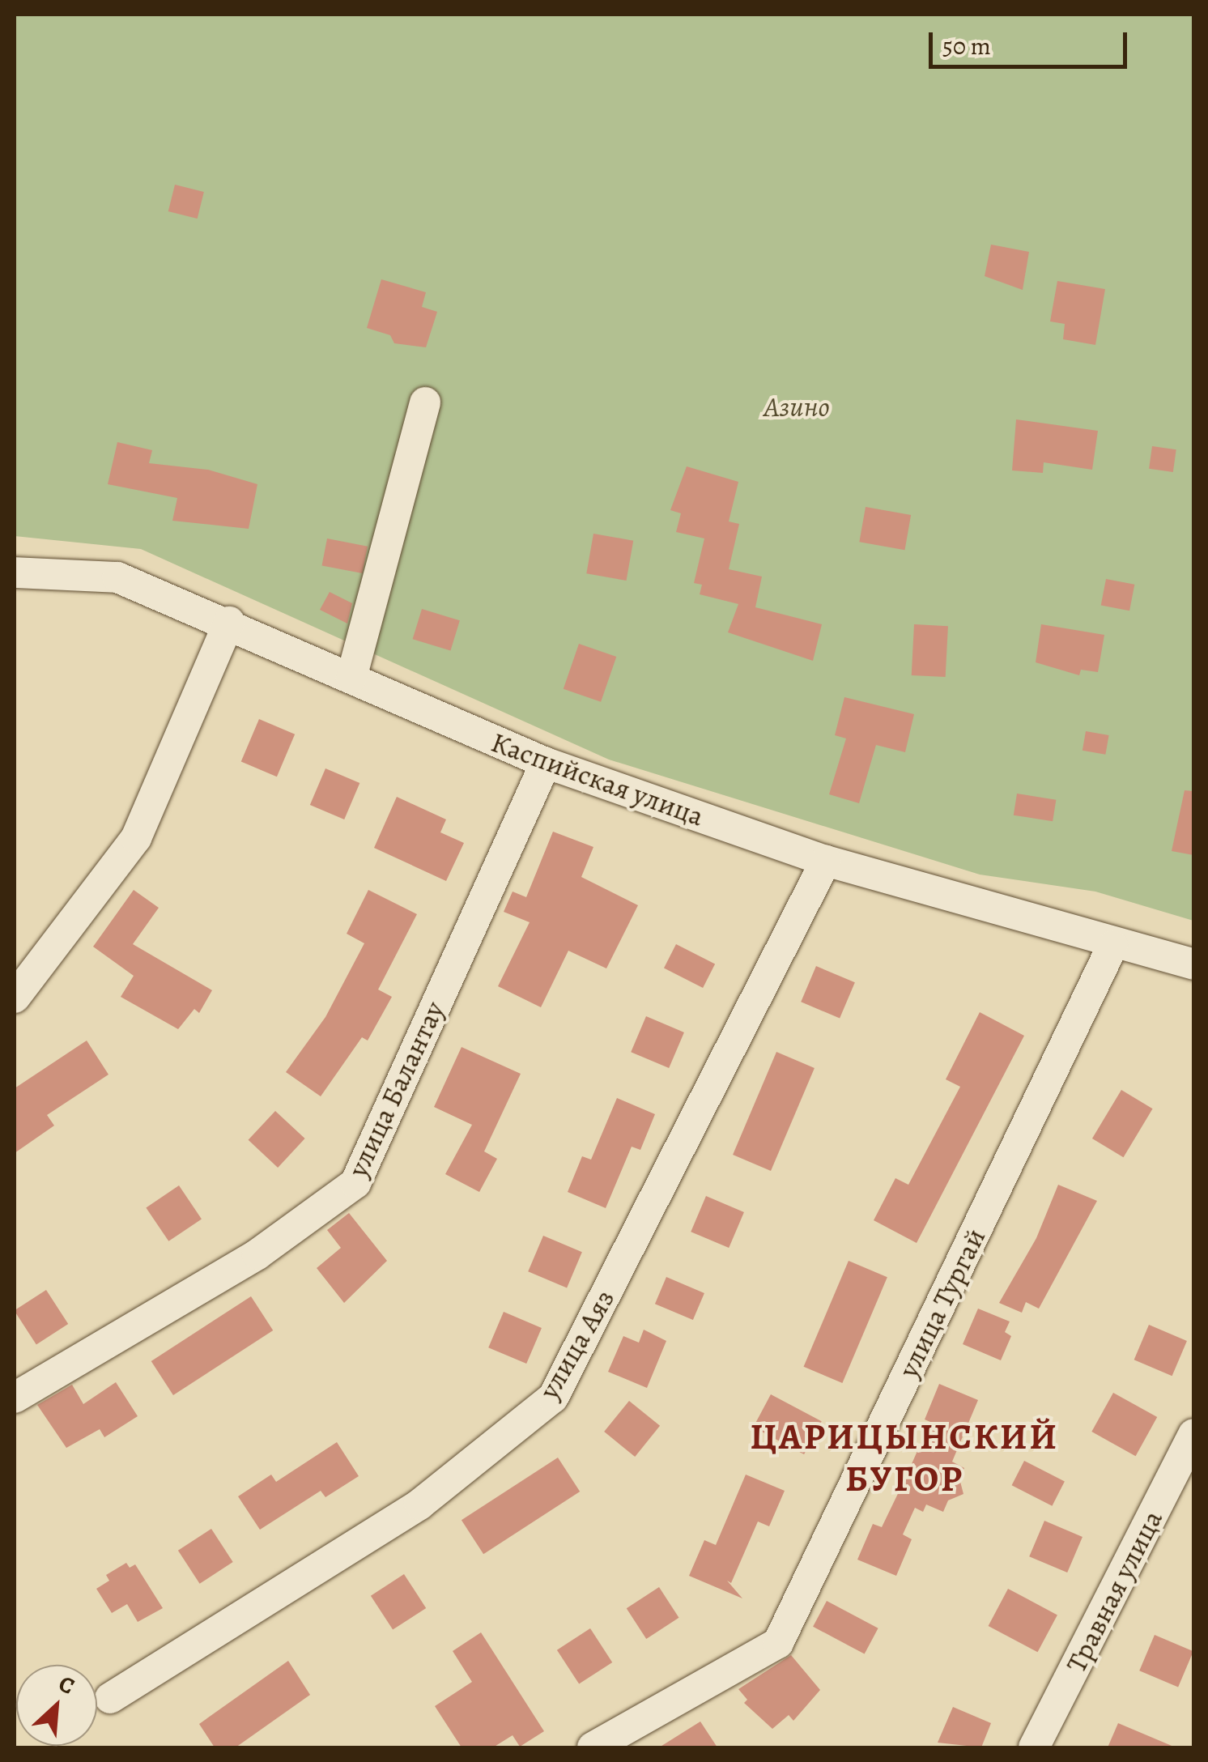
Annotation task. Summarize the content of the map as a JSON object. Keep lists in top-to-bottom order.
{
  "streets": {
    "street": [
      "Каспийская улица",
      "улица Балантау",
      "улица Тургай",
      "улица Аяз",
      "Травная улица"
    ]
  },
  "crossings": [
    ["Каспийская улица", "улица Балантау"],
    ["Каспийская улица", "улица Тургай"],
    ["Каспийская улица", "улица Аяз"]
  ],
  "districts": ["ЦАРИЦЫНСКИЙ БУГОР"],
  "parks": ["Азино"],
  "scale_bar": "50 m",
  "north": "top right"
}
